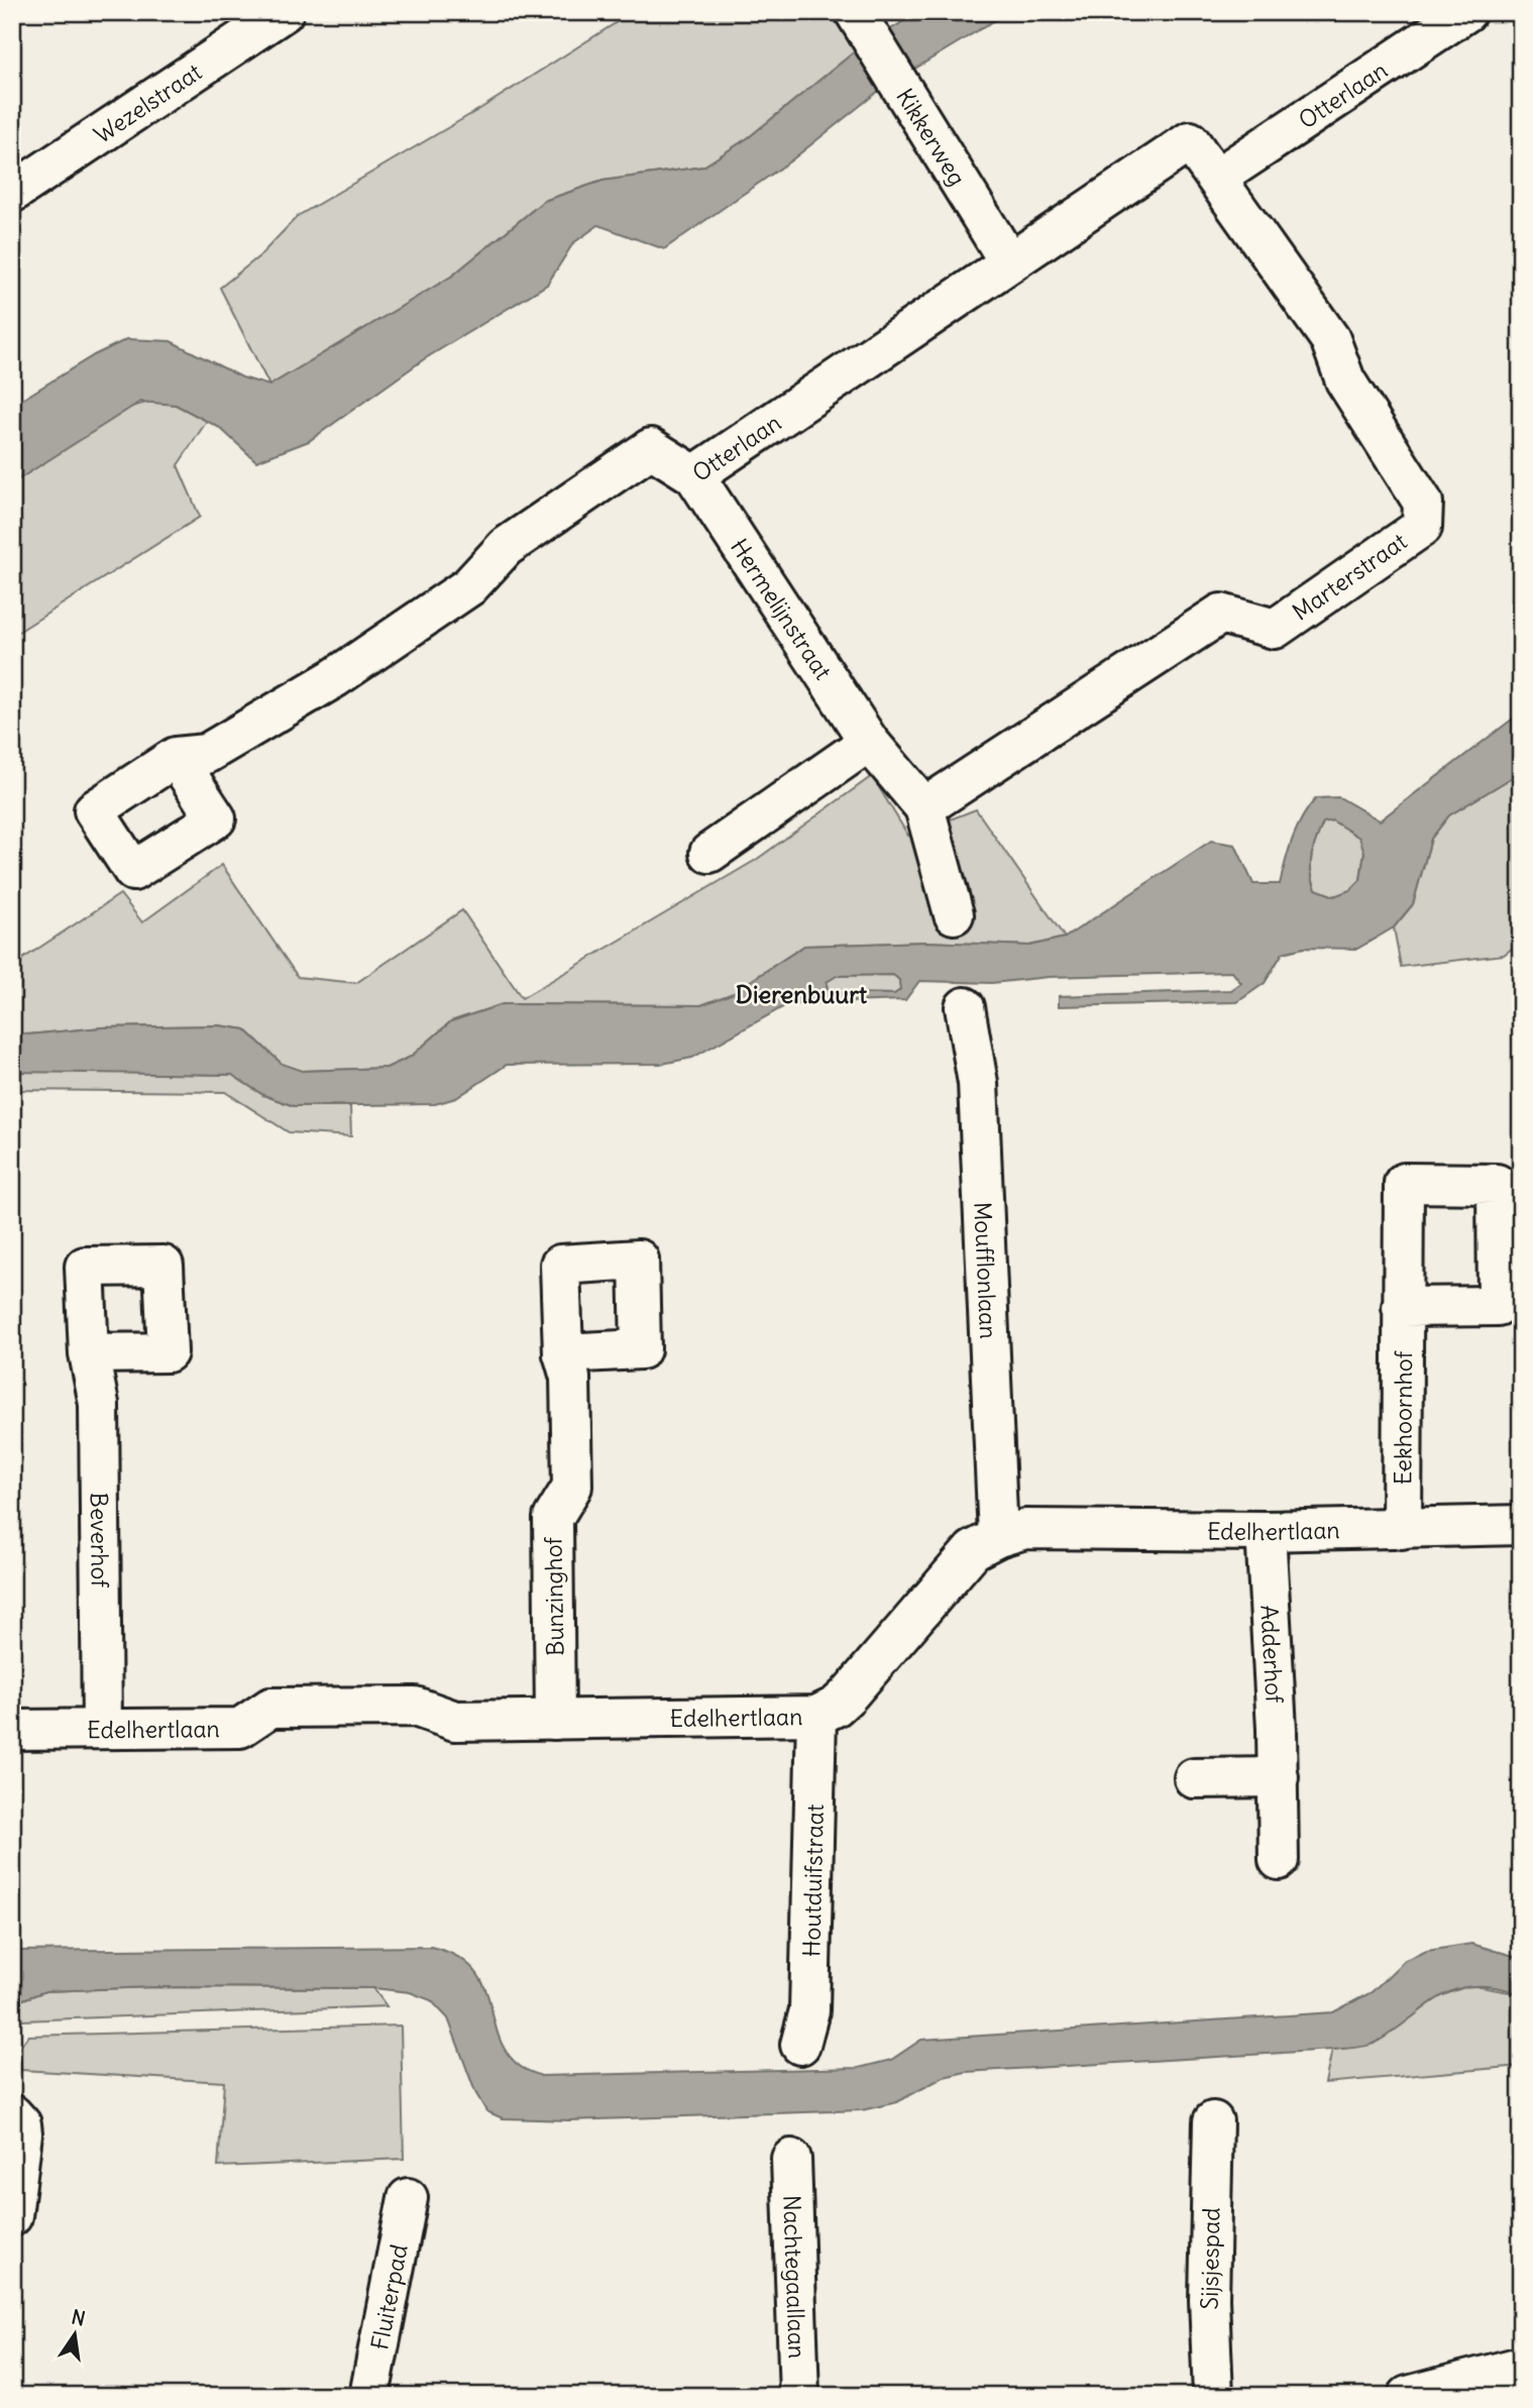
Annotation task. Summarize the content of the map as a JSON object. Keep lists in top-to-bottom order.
{
  "streets": {
    "street": [
      "Otterlaan",
      "Wezelstraat",
      "Kikkerweg",
      "Marterstraat",
      "Hermelijnstraat",
      "Moufflonlaan",
      "Eekhoornhof",
      "Edelhertlaan",
      "Beverhof",
      "Bunzinghof",
      "Adderhof",
      "Houtduifstraat",
      "Sijsjespad",
      "Nachtegaallaan",
      "Fluiterpad"
    ]
  },
  "crossings": [
    ["Otterlaan", "Kikkerweg"],
    ["Otterlaan", "Marterstraat"],
    ["Otterlaan", "Hermelijnstraat"],
    ["Marterstraat", "Hermelijnstraat"],
    ["Moufflonlaan", "Edelhertlaan"],
    ["Eekhoornhof", "Edelhertlaan"],
    ["Edelhertlaan", "Beverhof"],
    ["Edelhertlaan", "Bunzinghof"],
    ["Edelhertlaan", "Adderhof"],
    ["Edelhertlaan", "Houtduifstraat"]
  ],
  "districts": ["Dierenbuurt"],
  "north": "top"
}
